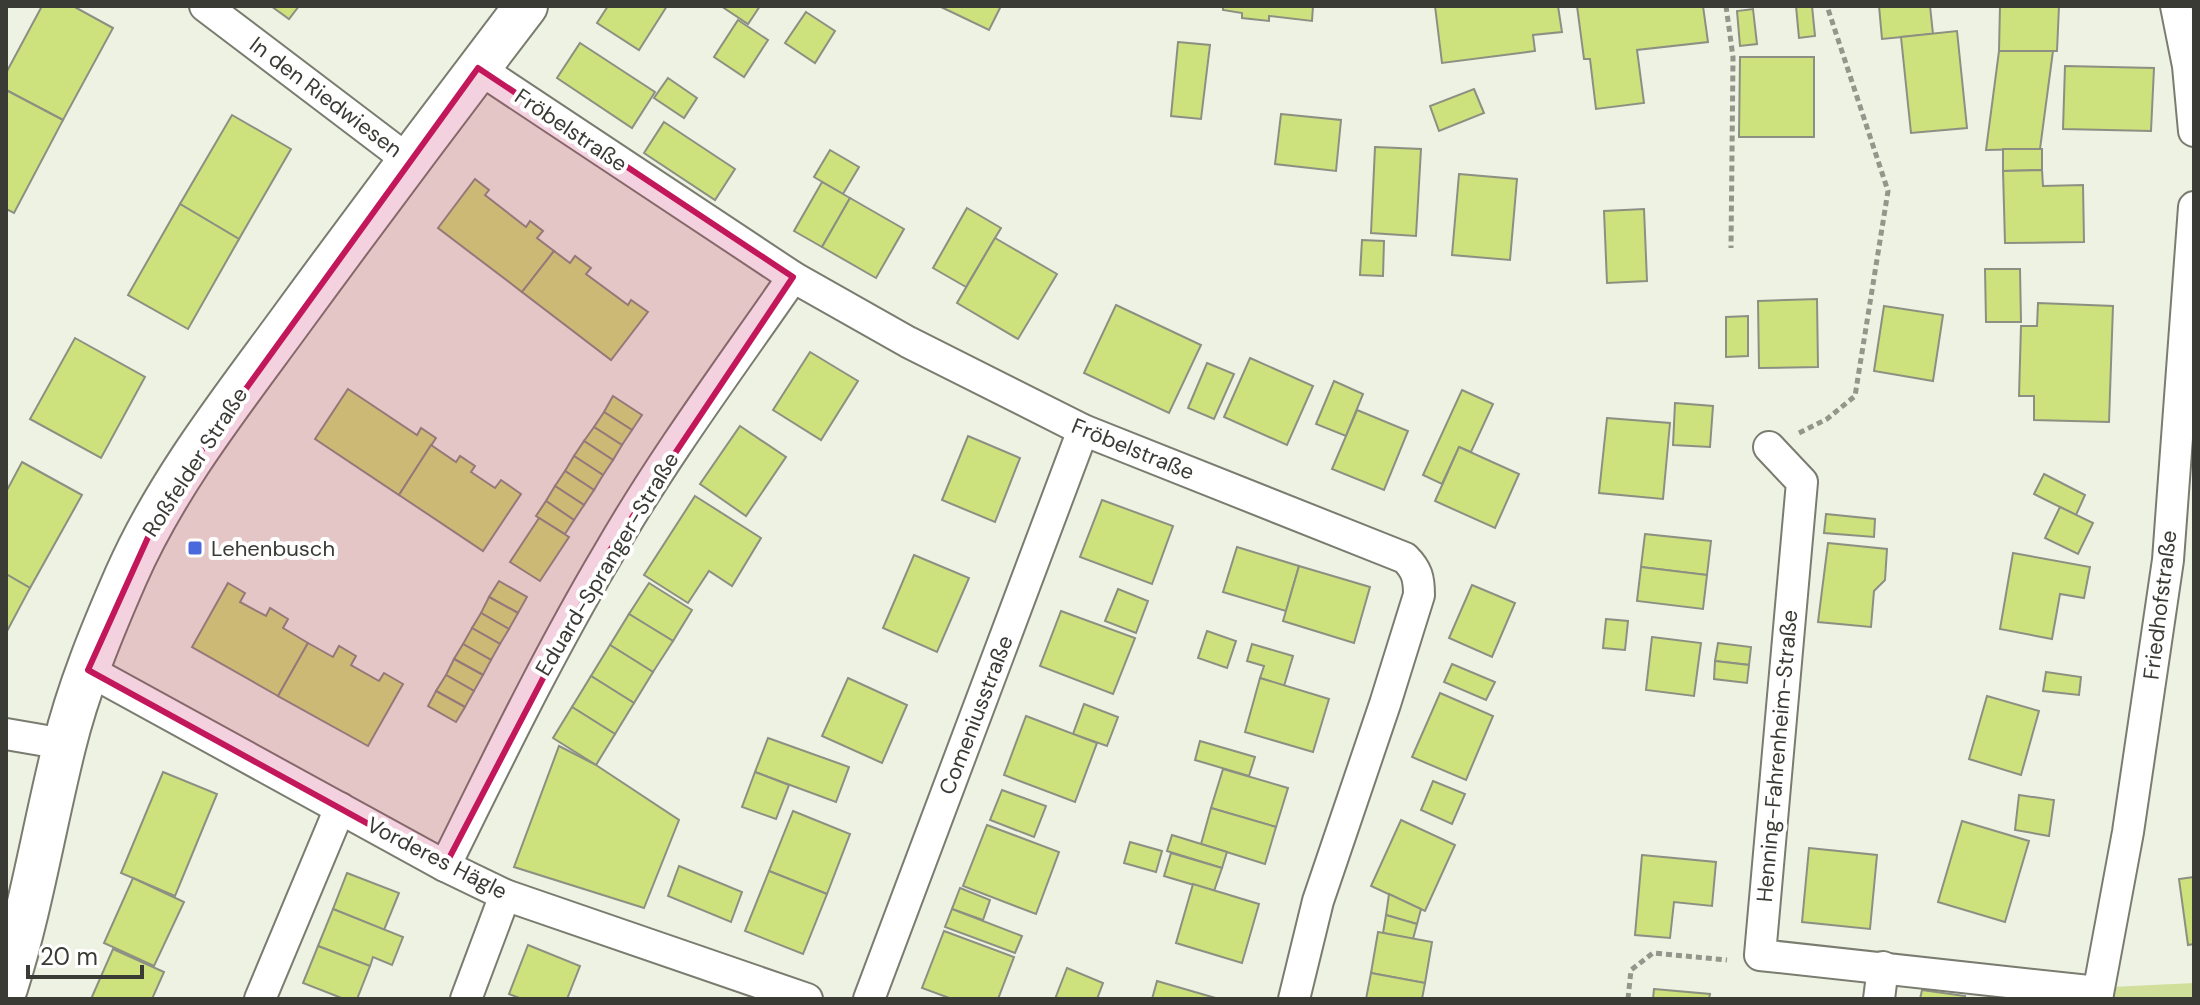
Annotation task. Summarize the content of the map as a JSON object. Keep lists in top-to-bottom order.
{
  "streets": {
    "street": [
      "In den Riedwiesen",
      "Fröbelstraße",
      "Roßfelder Straße",
      "Eduard-Spranger-Straße",
      "Friedhofstraße",
      "Comeniusstraße",
      "Henning-Fahrenheim-Straße",
      "Vorderes Hägle"
    ]
  },
  "crossings": [
    ["In den Riedwiesen", "Roßfelder Straße"],
    ["Fröbelstraße", "Roßfelder Straße"],
    ["Fröbelstraße", "Eduard-Spranger-Straße"],
    ["Fröbelstraße", "Comeniusstraße"],
    ["Roßfelder Straße", "Vorderes Hägle"],
    ["Eduard-Spranger-Straße", "Vorderes Hägle"]
  ],
  "places": {
    "transit": ["Lehenbusch"]
  },
  "scale_bar": "20 m"
}
